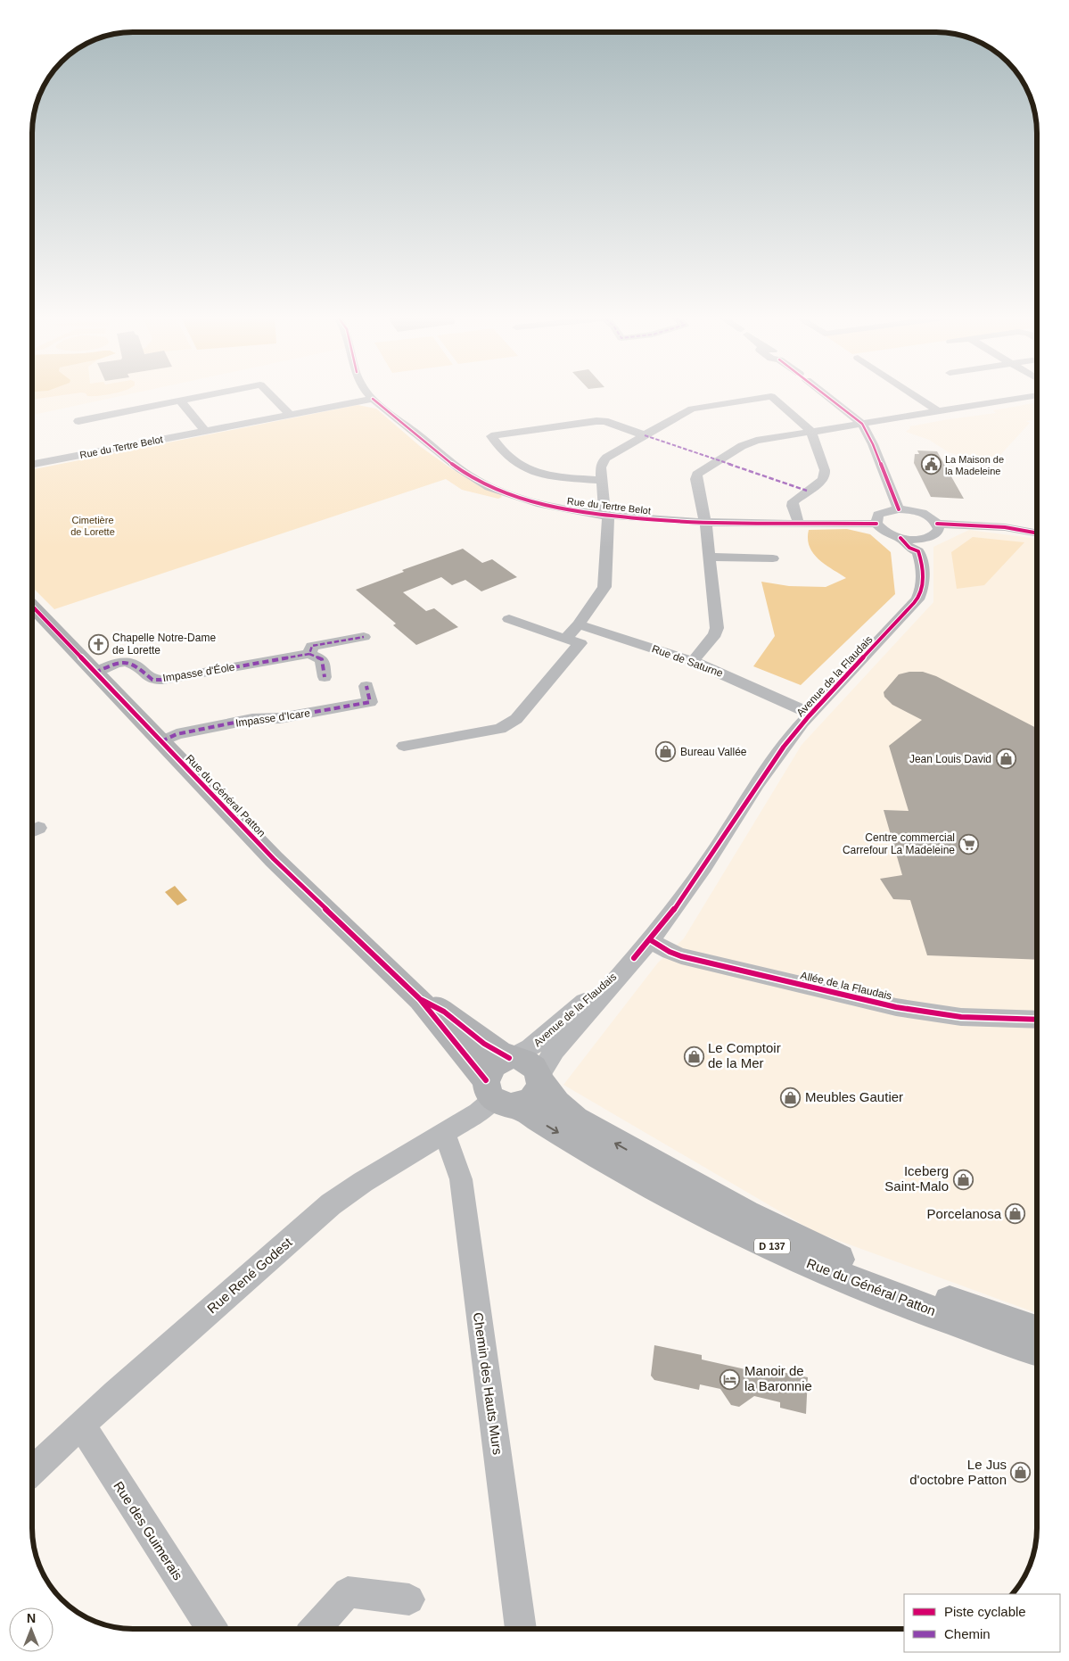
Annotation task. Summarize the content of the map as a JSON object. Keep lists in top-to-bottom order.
{
  "streets": {
    "main road": ["Rue du Général Patton", "D 137"],
    "street": [
      "Rue du Tertre Belot",
      "Rue de Saturne",
      "Impasse d'Éole",
      "Avenue de la Flaudais",
      "Impasse d'Icare",
      "Allée de la Flaudais",
      "Rue René Godest",
      "Chemin des Hauts Murs",
      "Rue des Guimerais"
    ]
  },
  "crossings": [
    ["Rue de Saturne", "Avenue de la Flaudais"],
    ["Impasse d'Éole", "Rue du Général Patton"],
    ["Avenue de la Flaudais", "Rue du Général Patton"],
    ["Avenue de la Flaudais", "Allée de la Flaudais"],
    ["Avenue de la Flaudais", "Rue René Godest"],
    ["Impasse d'Icare", "Rue du Général Patton"],
    ["Rue du Général Patton", "Rue René Godest"],
    ["Rue René Godest", "Chemin des Hauts Murs"],
    ["Rue René Godest", "Rue des Guimerais"]
  ],
  "parks": ["Cimetière de Lorette"],
  "places": {
    "public building": ["La Maison de la Madeleine"],
    "church": ["Chapelle Notre-Dame de Lorette"],
    "shop": [
      "Bureau Vallée",
      "Jean Louis David",
      "Le Comptoir de la Mer",
      "Meubles Gautier",
      "Iceberg Saint-Malo",
      "Porcelanosa",
      "Le Jus d'octobre Patton"
    ],
    "supermarket": ["Centre commercial Carrefour La Madeleine"],
    "hotel": ["Manoir de la Baronnie"]
  },
  "legend": ["Piste cyclable", "Chemin"],
  "north": "top"
}
